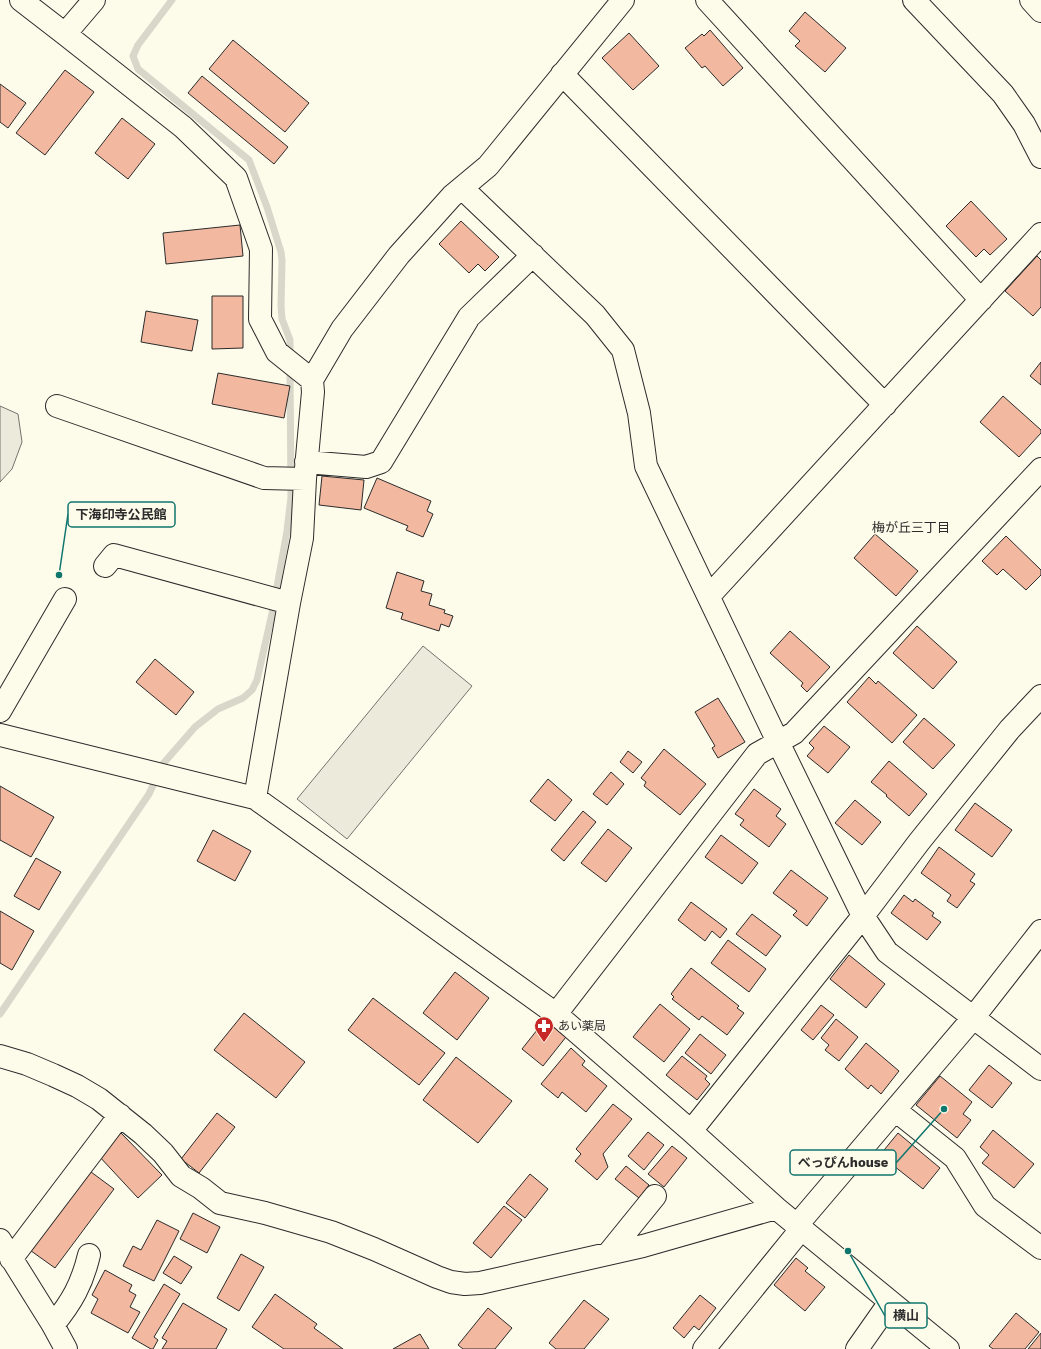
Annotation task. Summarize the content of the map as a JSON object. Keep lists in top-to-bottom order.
{
  "districts": ["梅が丘三丁目"],
  "places": {
    "other": ["下海印寺公民館", "べっぴんhouse", "横山"],
    "pharmacy": ["あい薬局"]
  }
}
